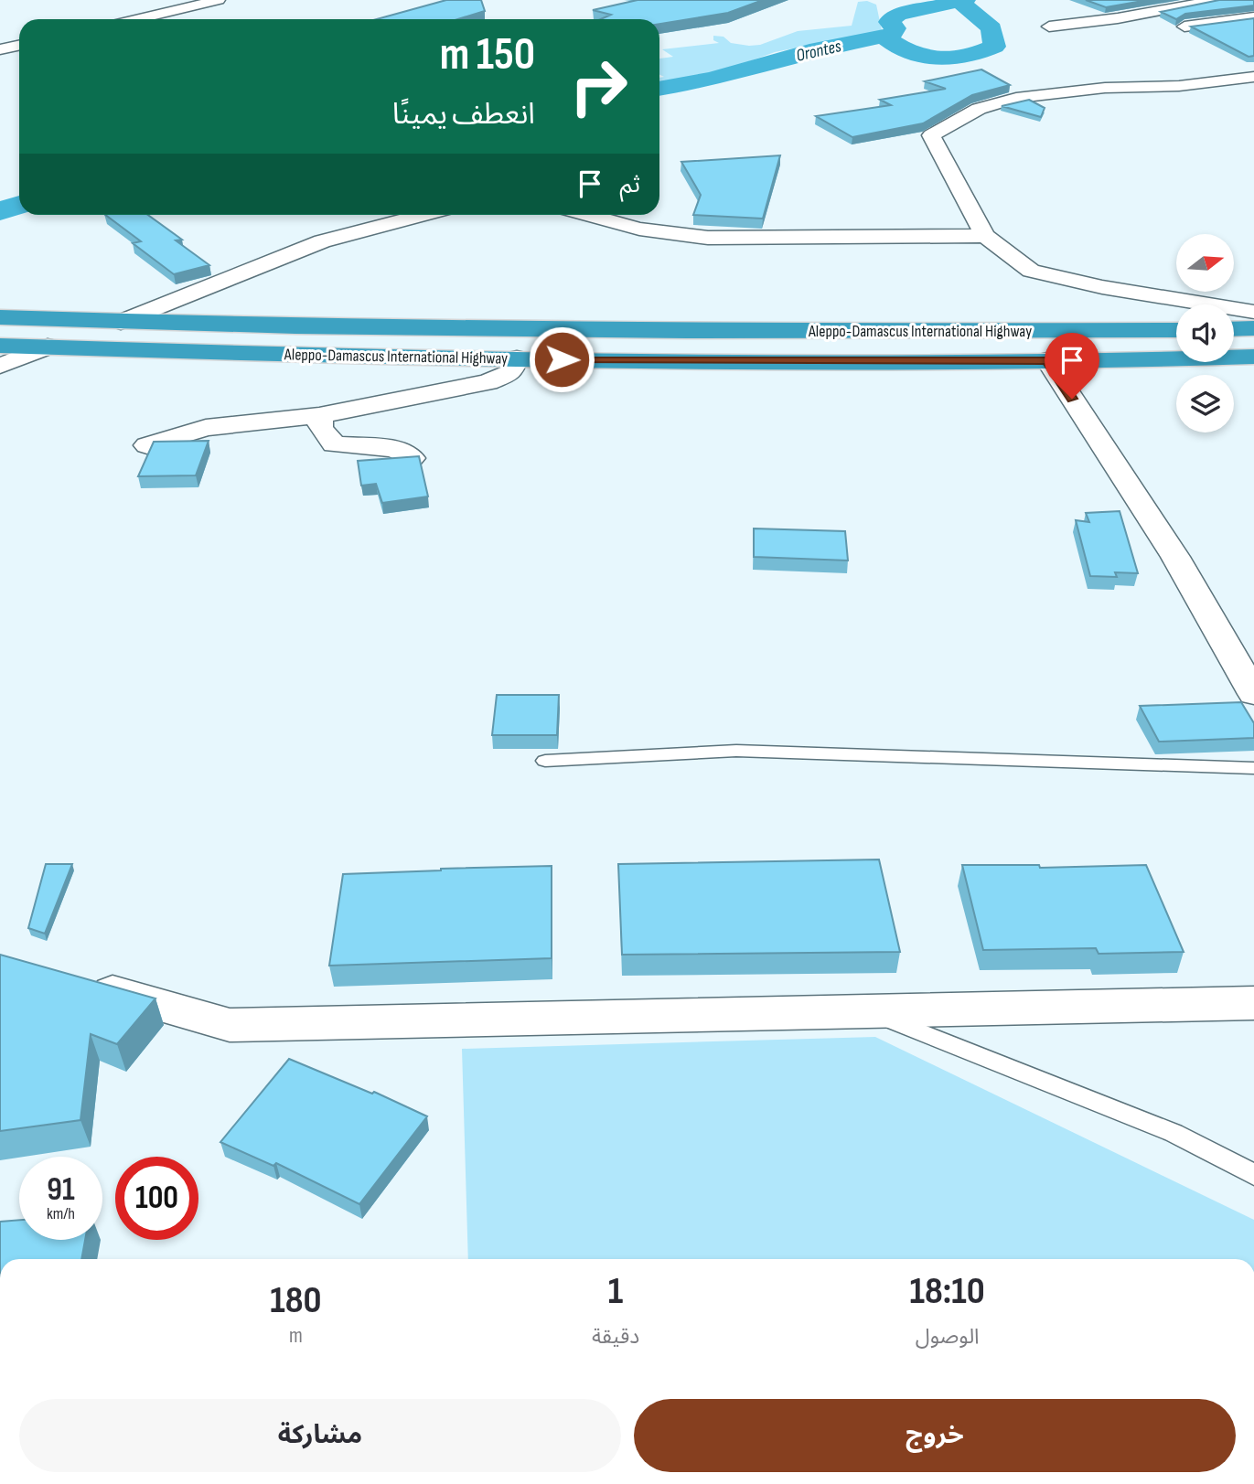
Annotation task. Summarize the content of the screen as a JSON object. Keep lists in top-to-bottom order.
{
  "streets": {
    "highway": ["Aleppo-Damascus International Highway"]
  },
  "water": ["Orontes"],
  "north": "right",
  "page": {
    "turn": ["150 m", "انعطف يمينًا"],
    "then": "ثم",
    "speed": "91 km/h",
    "limit": "100",
    "eta": [
      "18:10",
      "الوصول",
      "1",
      "دقيقة",
      "180",
      "m"
    ],
    "buttons": ["خروج", "مشاركة"]
  }
}
